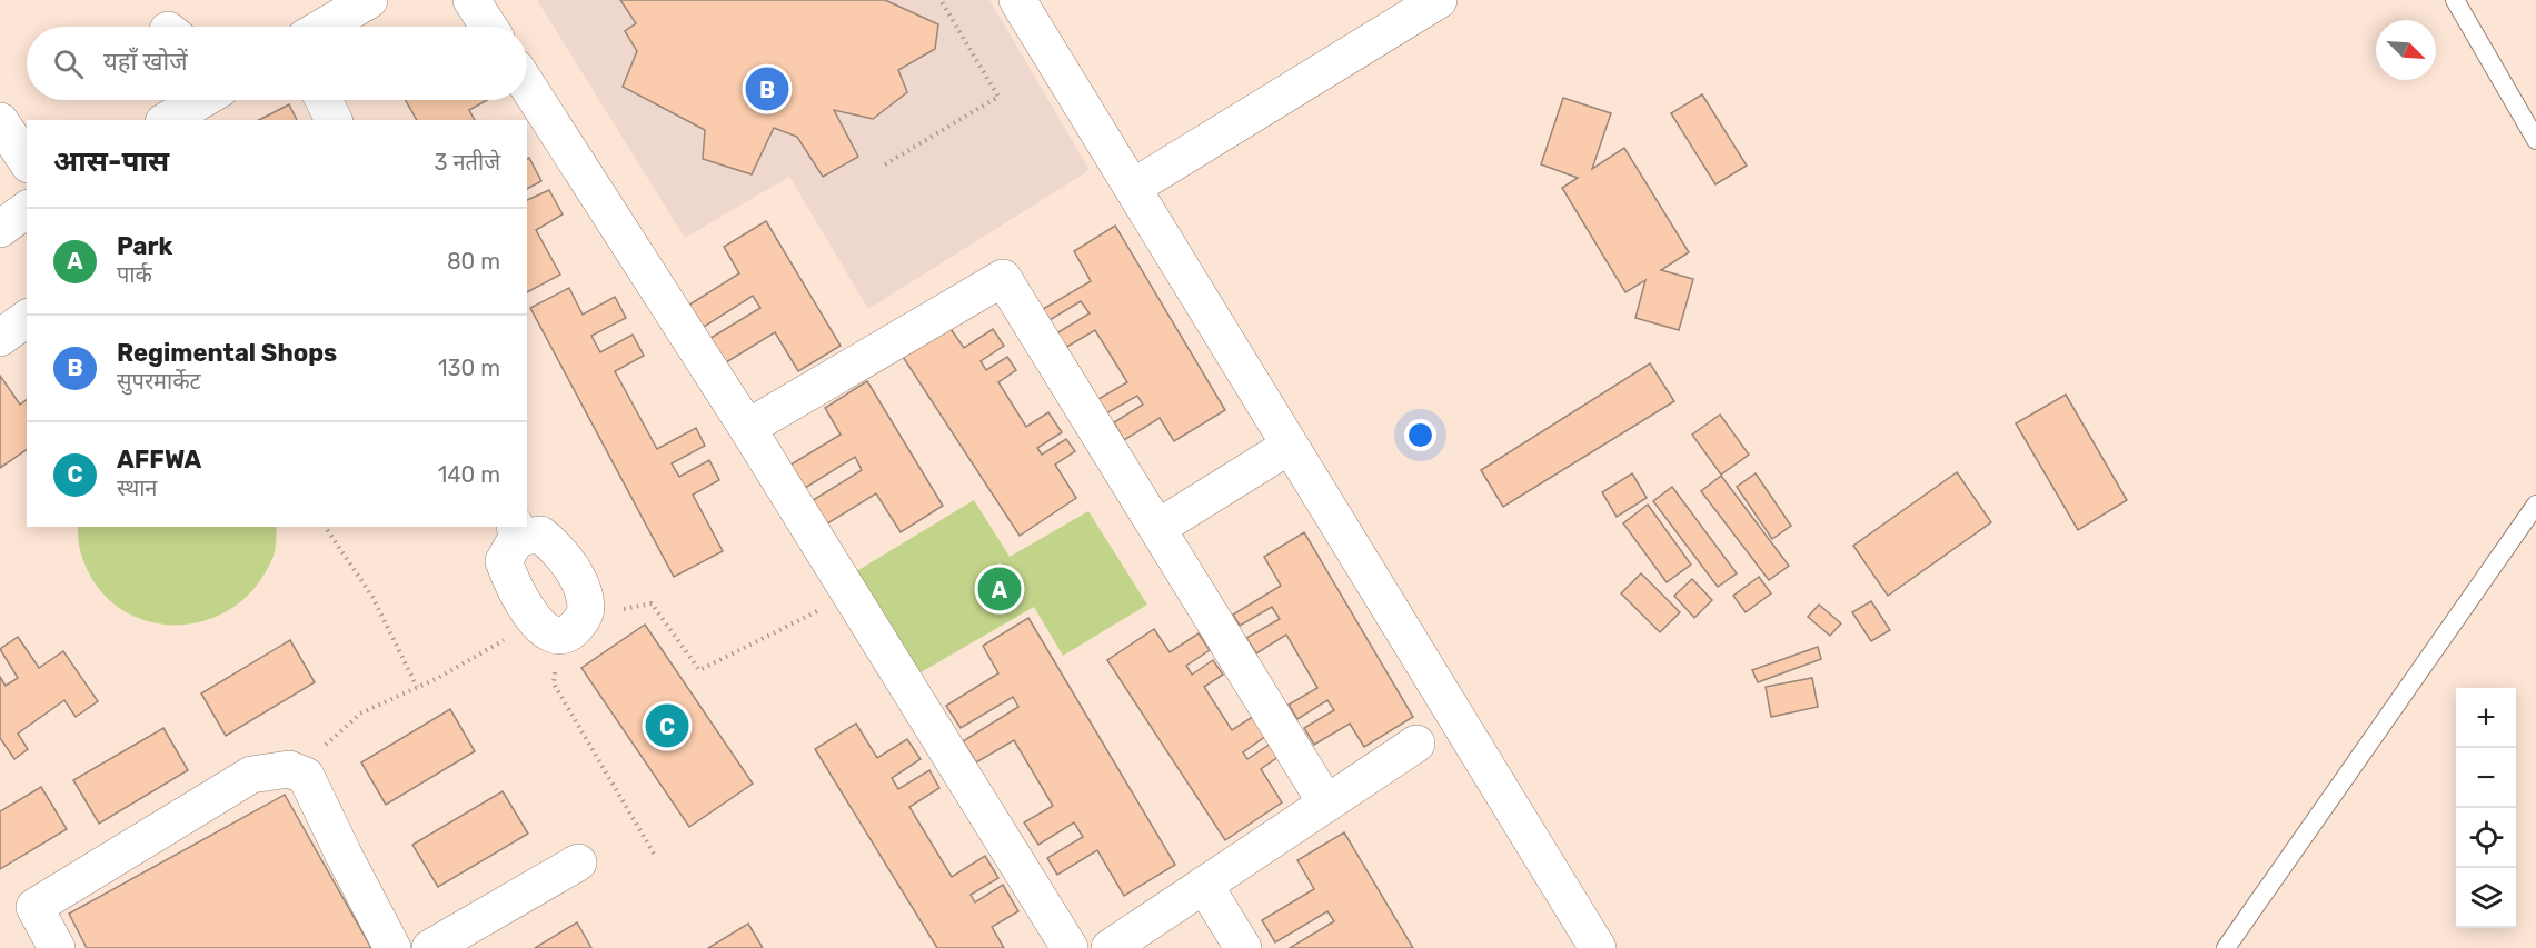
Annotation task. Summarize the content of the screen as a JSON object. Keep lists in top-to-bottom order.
{
  "north": "bottom right",
  "page": {
    "search": "यहाँ खोजें",
    "pins": ["B", "A", "C"],
    "heading": ["आस-पास", "3 नतीजे"],
    "list": [
      {
        "mark": "A",
        "name": "Park",
        "note": "पार्क",
        "value": "80 m"
      },
      {
        "mark": "B",
        "name": "Regimental Shops",
        "note": "सुपरमार्केट",
        "value": "130 m"
      },
      {
        "mark": "C",
        "name": "AFFWA",
        "note": "स्थान",
        "value": "140 m"
      }
    ],
    "map_buttons": ["+", "−"]
  }
}
